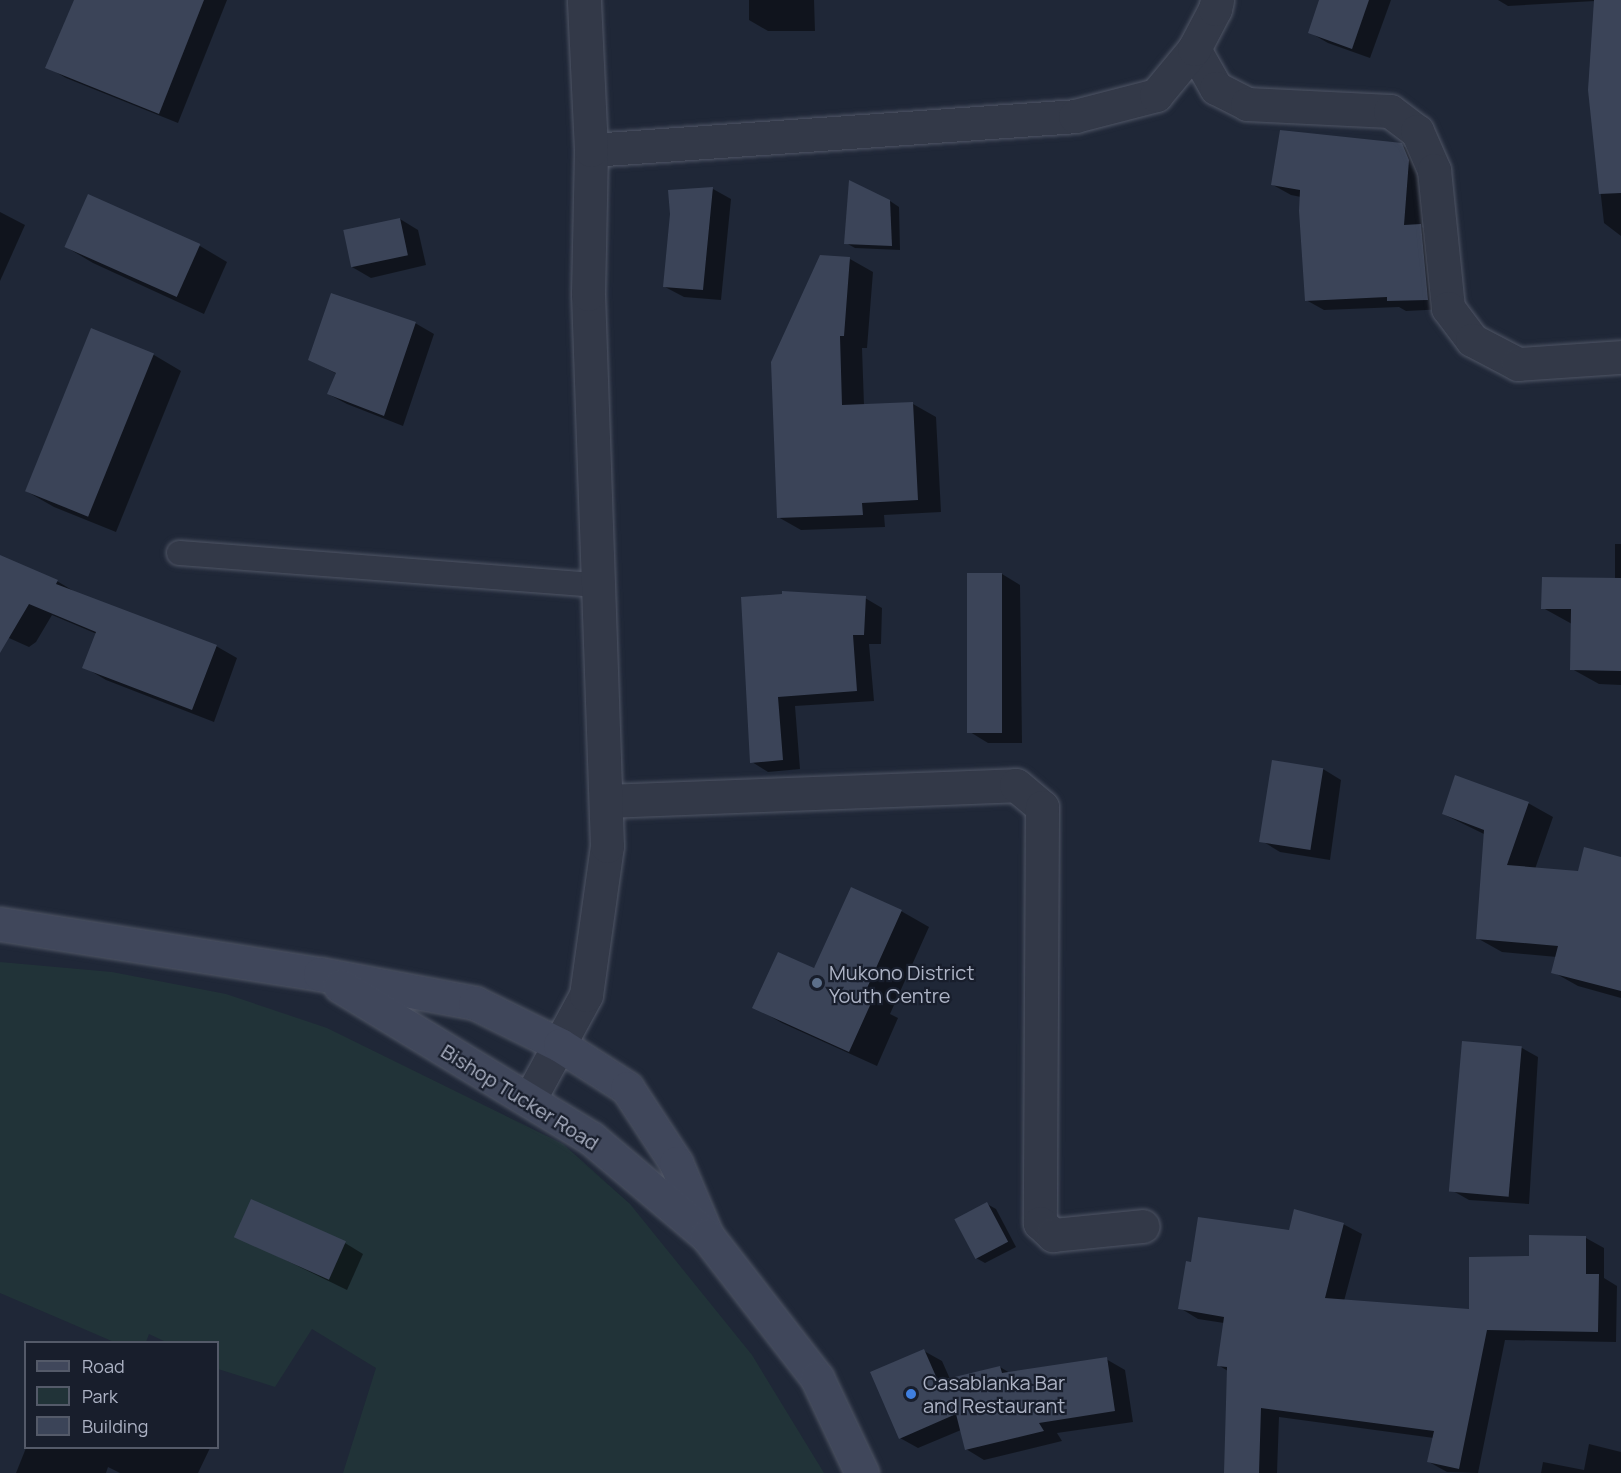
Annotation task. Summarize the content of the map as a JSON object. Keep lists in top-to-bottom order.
{
  "streets": {
    "main road": ["Bishop Tucker Road"]
  },
  "places": ["Mukono District Youth Centre", "Casablanka Bar and Restaurant"],
  "legend": ["Road", "Park", "Building"]
}
